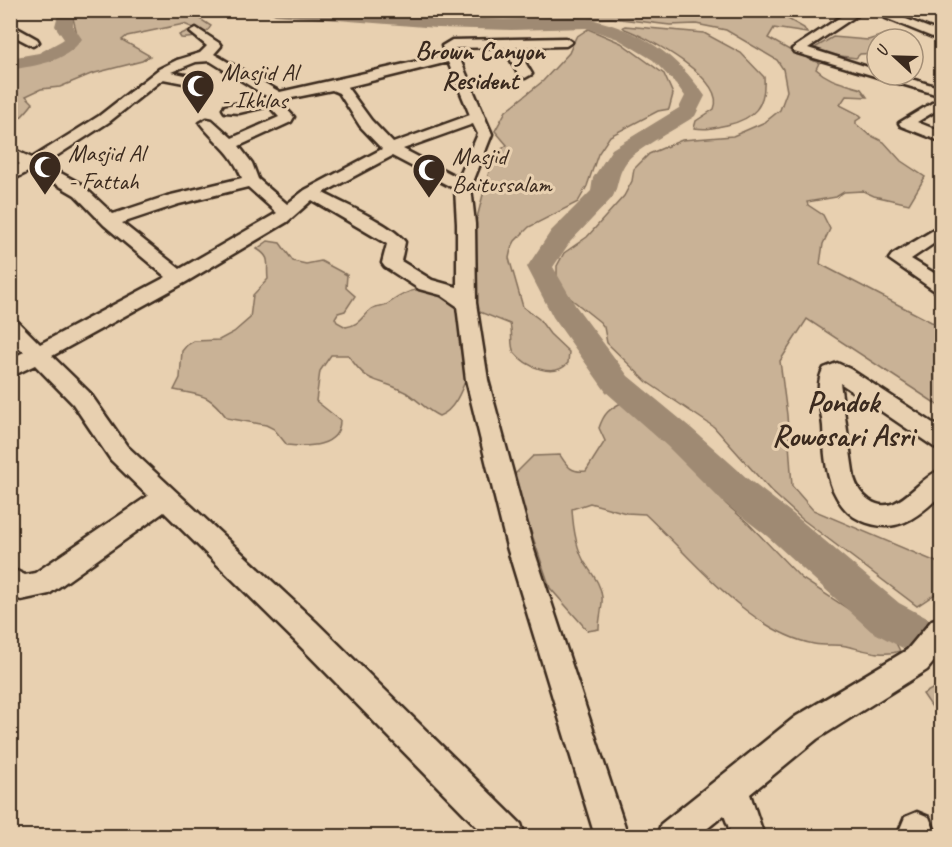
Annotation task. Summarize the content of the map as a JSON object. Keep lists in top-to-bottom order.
{
  "districts": ["Brown Canyon Resident", "Pondok Rowosari Asri"],
  "places": {
    "mosque": ["Masjid Al - Ikhlas", "Masjid Al - Fattah", "Masjid Baitussalam"]
  },
  "north": "left"
}
